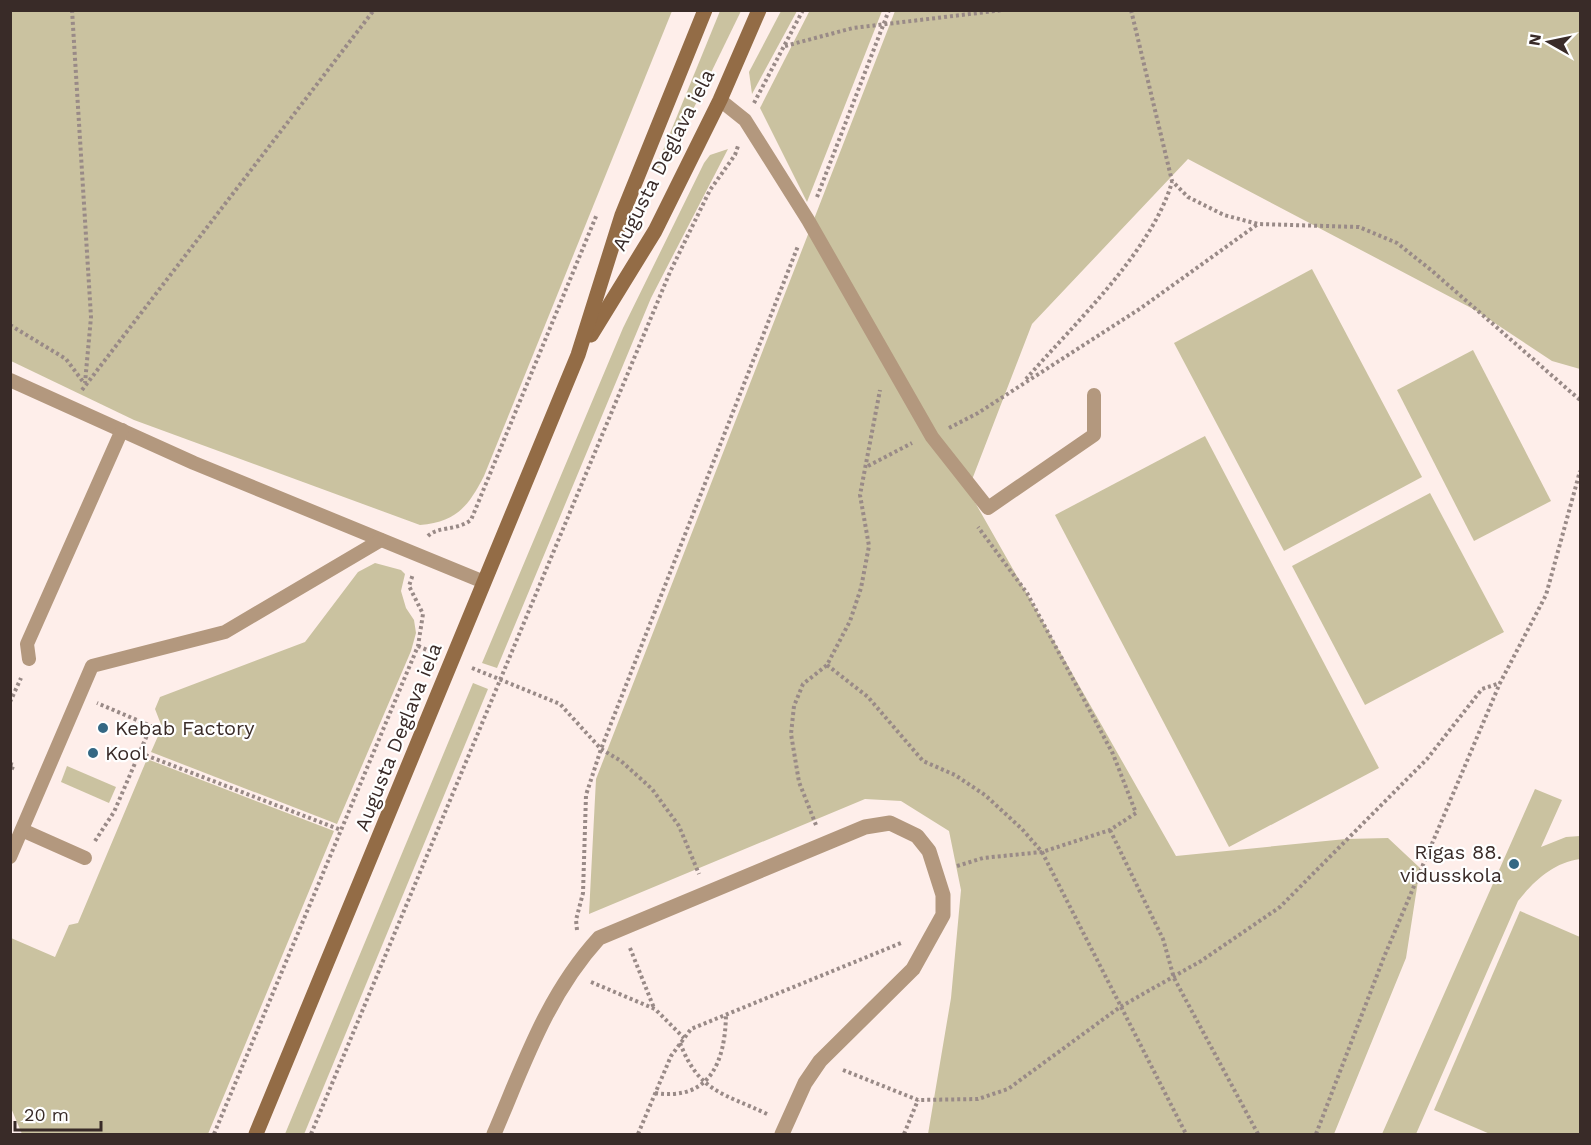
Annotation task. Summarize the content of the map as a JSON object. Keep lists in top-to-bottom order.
{
  "streets": {
    "main road": ["Augusta Deglava iela"]
  },
  "places": ["Kebab Factory", "Kool", "Rīgas 88. vidusskola"],
  "scale_bar": "20 m",
  "north": "left"
}
